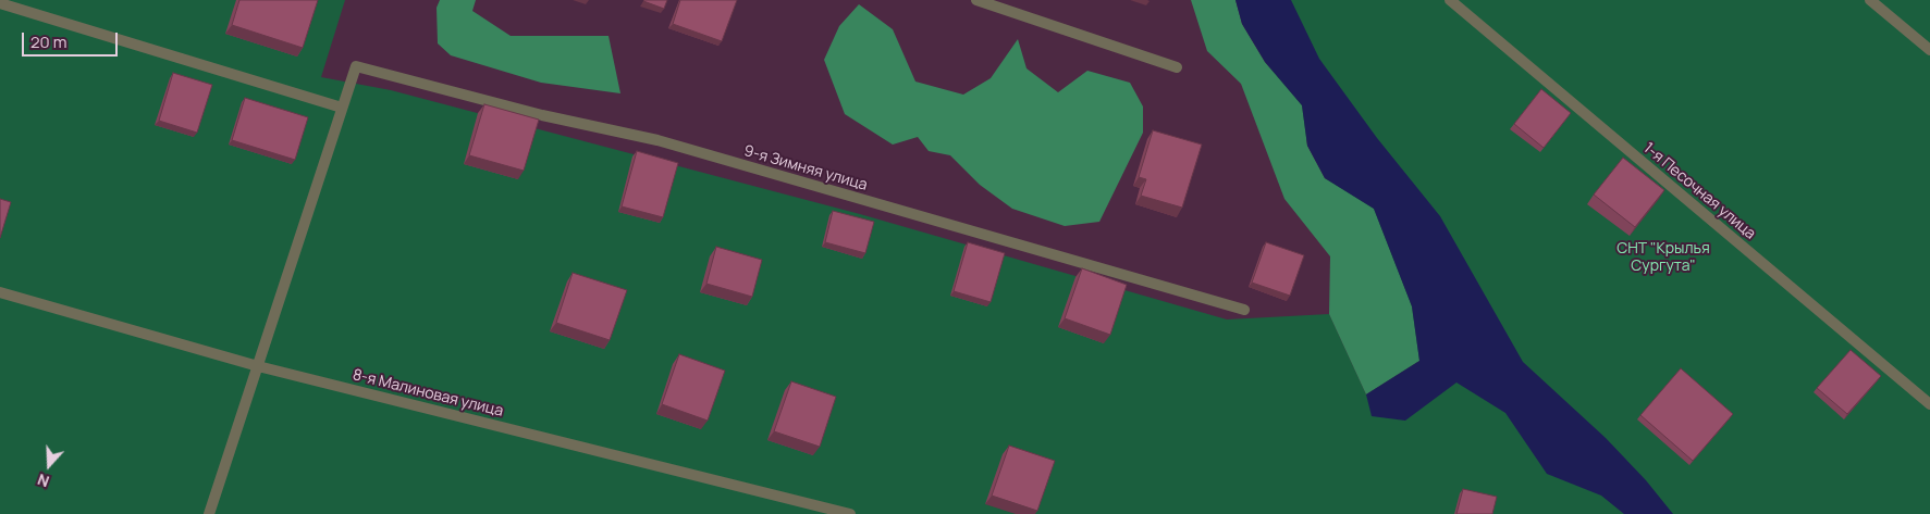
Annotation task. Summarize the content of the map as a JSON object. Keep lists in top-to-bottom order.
{
  "streets": {
    "street": ["9-я Зимняя улица", "1-я Песочная улица", "8-я Малиновая улица"]
  },
  "parks": ["CНТ \"Крылья Сургута\""],
  "scale_bar": "20 m",
  "north": "bottom"
}
